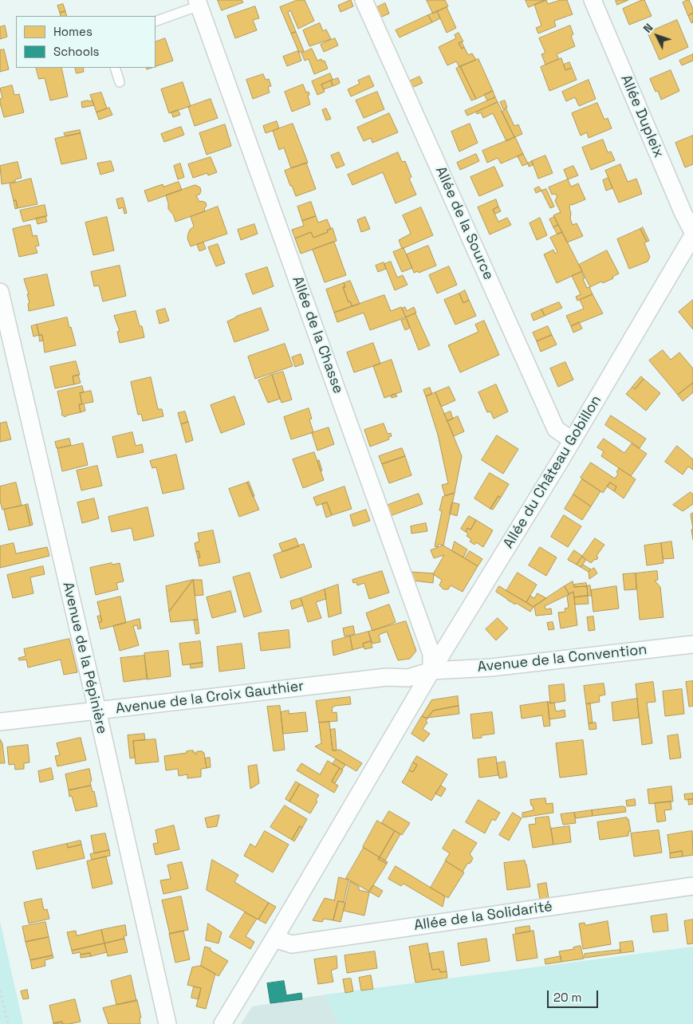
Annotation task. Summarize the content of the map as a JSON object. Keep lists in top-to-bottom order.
{
  "streets": {
    "street": [
      "Allée Dupleix",
      "Allée de la Source",
      "Allée de la Chasse",
      "Allée du Château Gobillon",
      "Avenue de la Pépinière",
      "Avenue de la Convention",
      "Avenue de la Croix Gauthier",
      "Allée de la Solidarité"
    ]
  },
  "crossings": [
    ["Allée de la Source", "Allée du Château Gobillon"],
    ["Allée de la Chasse", "Allée du Château Gobillon"],
    ["Allée de la Chasse", "Avenue de la Convention"],
    ["Allée de la Chasse", "Avenue de la Croix Gauthier"],
    ["Allée du Château Gobillon", "Avenue de la Convention"],
    ["Allée du Château Gobillon", "Avenue de la Croix Gauthier"],
    ["Allée du Château Gobillon", "Allée de la Solidarité"],
    ["Avenue de la Pépinière", "Avenue de la Croix Gauthier"],
    ["Avenue de la Convention", "Avenue de la Croix Gauthier"]
  ],
  "legend": ["Homes", "Schools"],
  "scale_bar": "20 m",
  "north": "top left"
}
